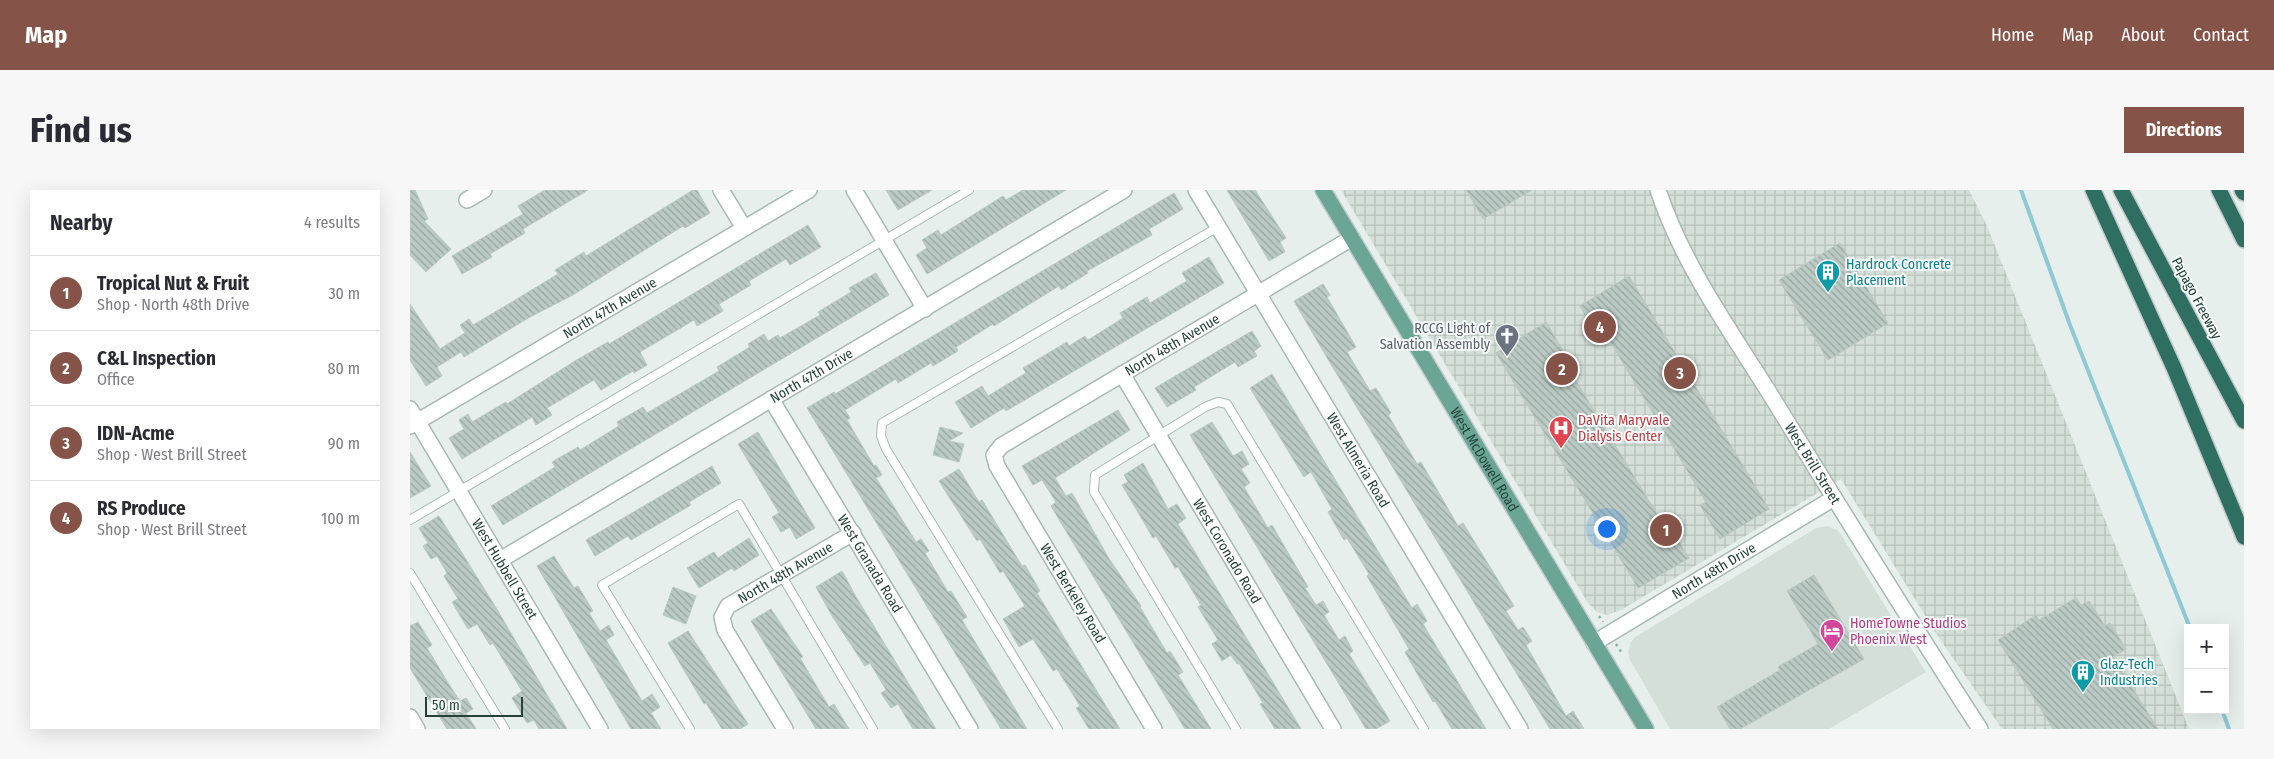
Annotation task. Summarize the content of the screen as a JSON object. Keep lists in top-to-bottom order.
{
  "streets": {
    "highway": ["Papago Freeway"],
    "main road": ["West McDowell Road"],
    "street": [
      "North 47th Avenue",
      "North 48th Avenue",
      "North 47th Drive",
      "West Almeria Road",
      "West Brill Street",
      "West Coronado Road",
      "West Granada Road",
      "West Hubbell Street",
      "North 48th Drive",
      "West Berkeley Road"
    ]
  },
  "crossings": [
    ["North 47th Avenue", "West Hubbell Street"],
    ["North 48th Avenue", "West Almeria Road"],
    ["North 48th Avenue", "West McDowell Road"],
    ["North 48th Avenue", "West Coronado Road"],
    ["North 48th Avenue", "West Granada Road"],
    ["North 48th Avenue", "West Berkeley Road"],
    ["North 47th Drive", "West Granada Road"],
    ["North 47th Drive", "West Hubbell Street"],
    ["West McDowell Road", "North 48th Drive"],
    ["West Brill Street", "North 48th Drive"]
  ],
  "places": {
    "building": ["Hardrock Concrete Placement", "Glaz-Tech Industries"],
    "church": ["RCCG Light of Salvation Assembly"],
    "hospital": ["DaVita Maryvale Dialysis Center"],
    "hotel": ["HomeTowne Studios Phoenix West"]
  },
  "scale_bar": "50 m",
  "page": {
    "header": "Map",
    "nav": [
      "Home",
      "Map",
      "About",
      "Contact"
    ],
    "buttons": "Directions",
    "title": "Find us",
    "heading": ["Nearby", "4 results"],
    "list": [
      {
        "mark": "1",
        "name": "Tropical Nut & Fruit",
        "note": "Shop · North 48th Drive",
        "value": "30 m"
      },
      {
        "mark": "2",
        "name": "C&L Inspection",
        "note": "Office",
        "value": "80 m"
      },
      {
        "mark": "3",
        "name": "IDN-Acme",
        "note": "Shop · West Brill Street",
        "value": "90 m"
      },
      {
        "mark": "4",
        "name": "RS Produce",
        "note": "Shop · West Brill Street",
        "value": "100 m"
      }
    ],
    "pins": [
      "4",
      "2",
      "3",
      "1"
    ],
    "map_buttons": ["+", "−"],
    "scale": "50 m"
  }
}
